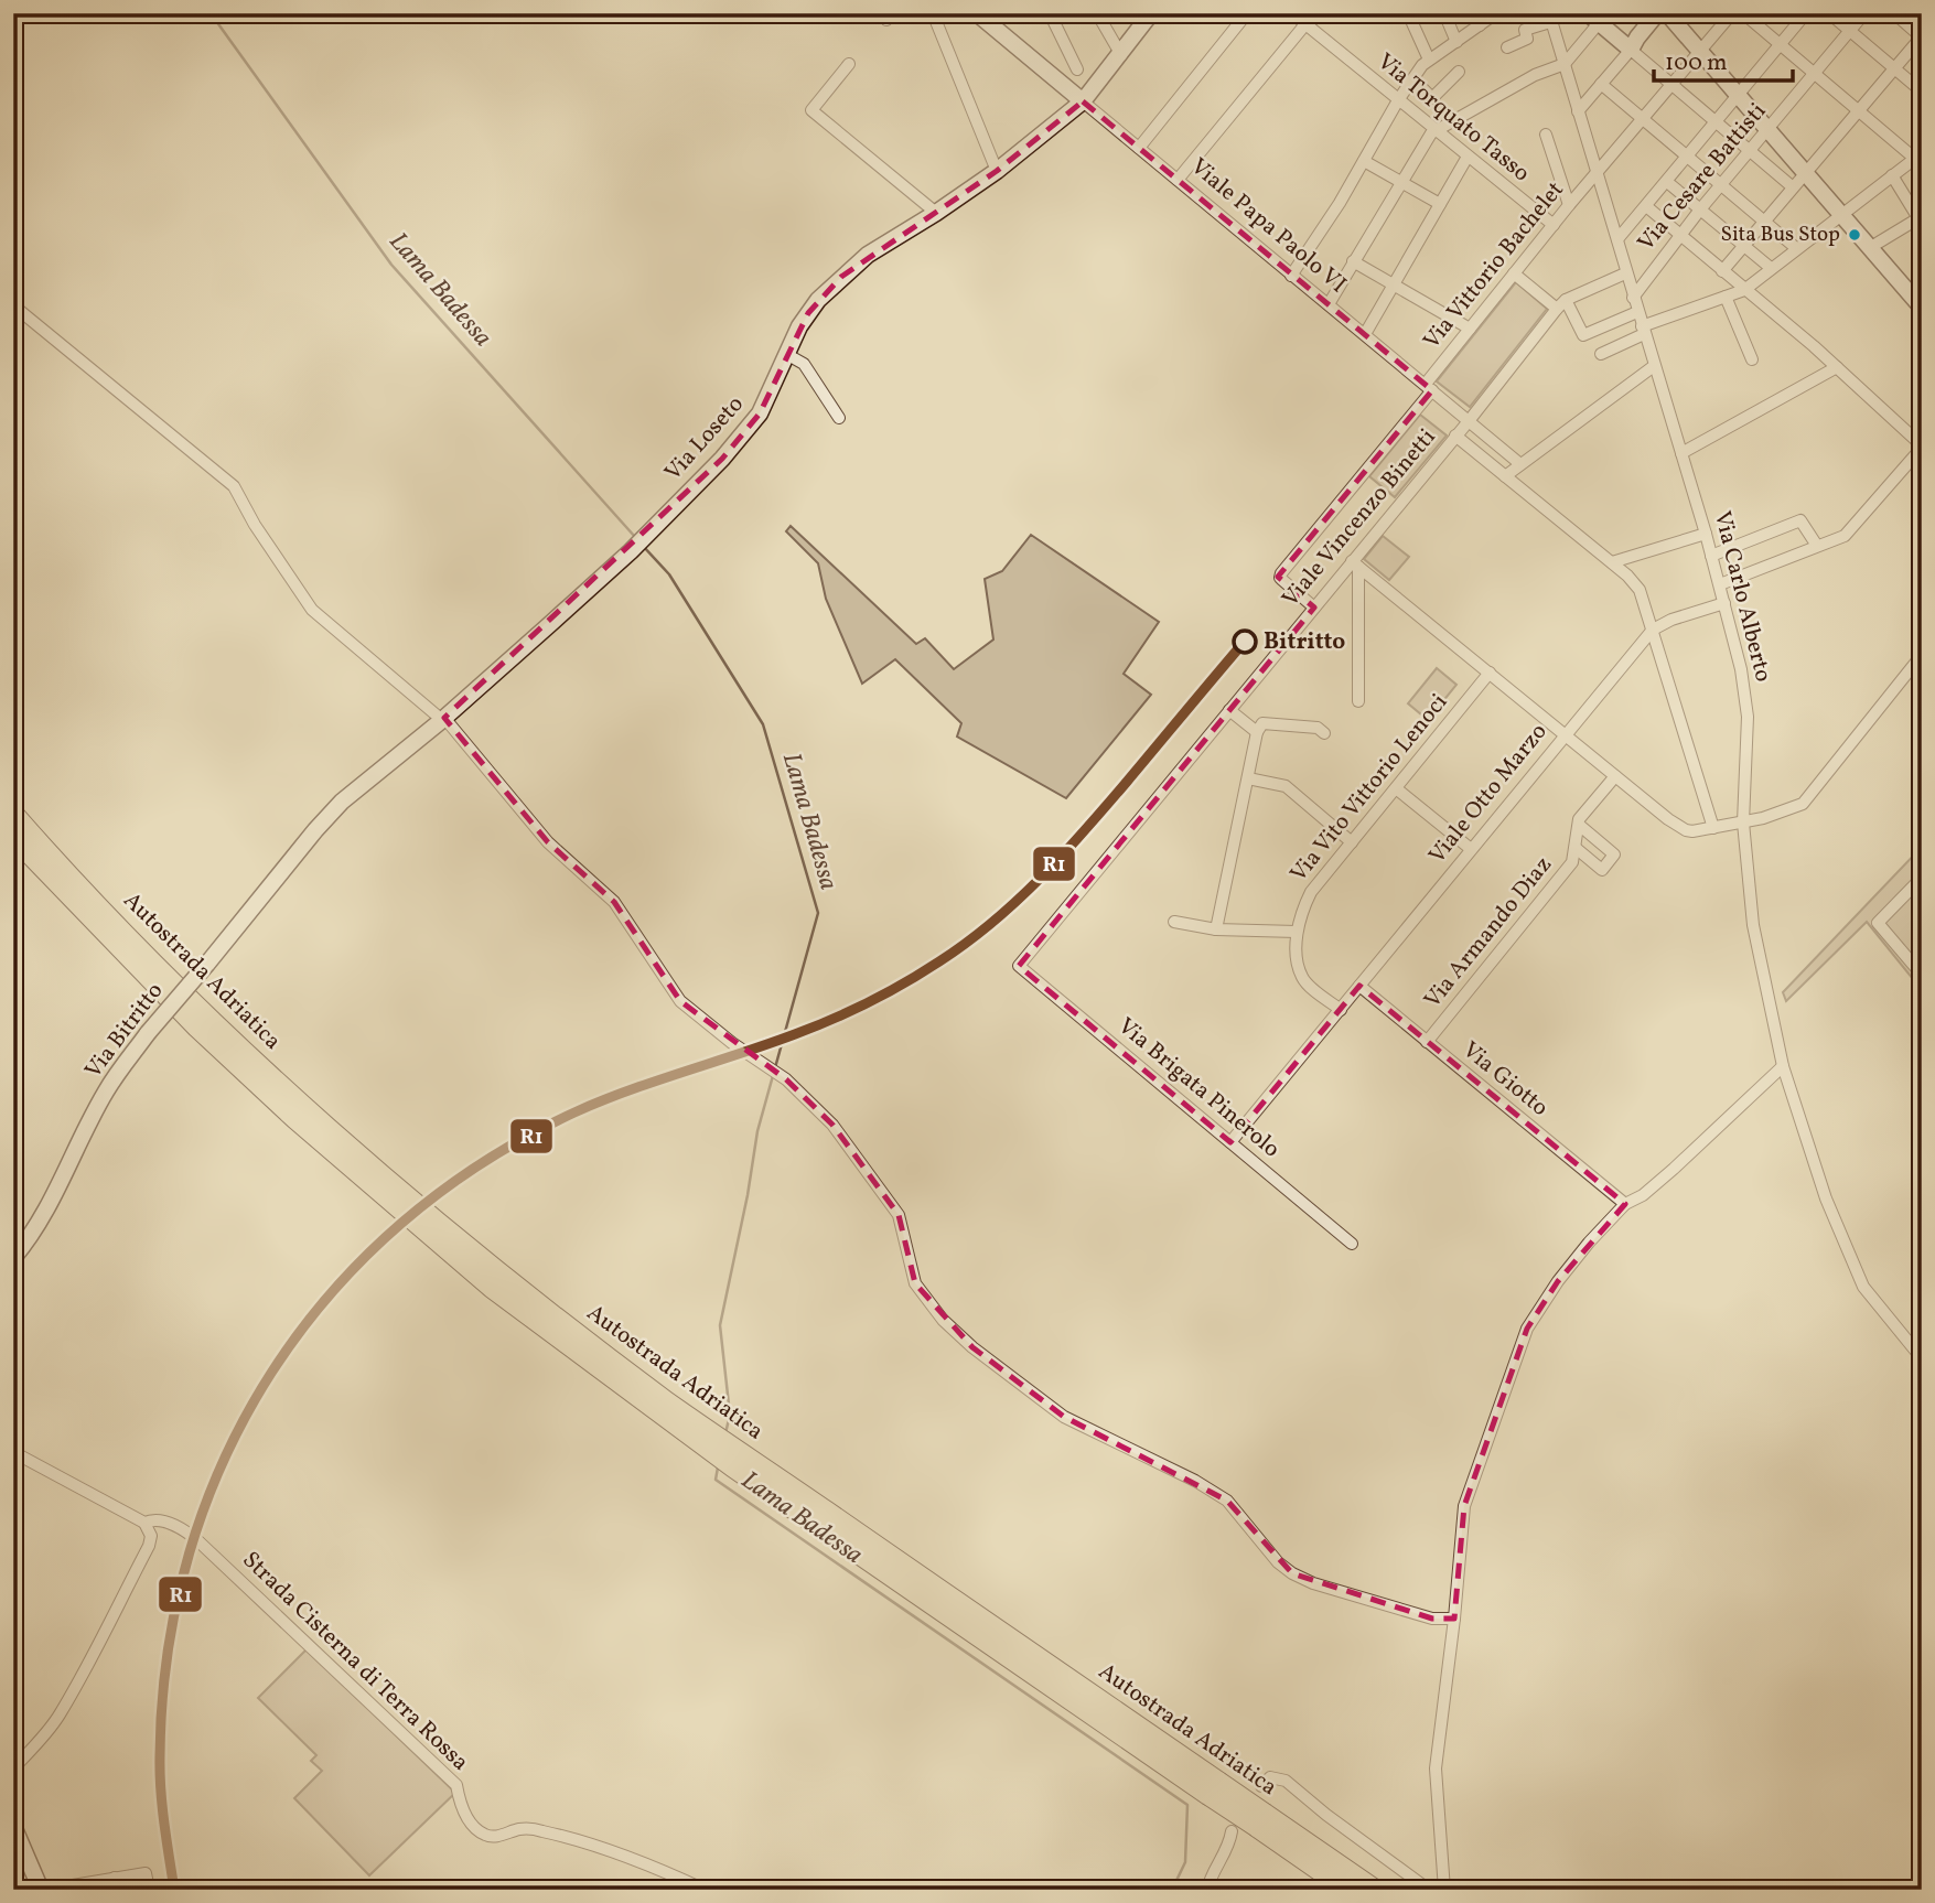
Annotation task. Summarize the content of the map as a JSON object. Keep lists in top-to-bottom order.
{
  "streets": {
    "highway": ["Autostrada Adriatica"],
    "main road": ["Via Loseto", "Via Bitritto"],
    "street": [
      "Via Torquato Tasso",
      "Via Cesare Battisti",
      "Viale Papa Paolo VI",
      "Via Vittorio Bachelet",
      "Viale Vincenzo Binetti",
      "Via Carlo Alberto",
      "Via Vito Vittorio Lenoci",
      "Viale Otto Marzo",
      "Via Armando Diaz",
      "Via Giotto",
      "Via Brigata Pinerolo",
      "Strada Cisterna di Terra Rossa"
    ]
  },
  "crossings": [
    ["Via Torquato Tasso", "Via Vittorio Bachelet"],
    ["Via Cesare Battisti", "Via Carlo Alberto"],
    ["Viale Papa Paolo VI", "Via Vittorio Bachelet"],
    ["Viale Papa Paolo VI", "Via Loseto"],
    ["Viale Papa Paolo VI", "Viale Vincenzo Binetti"],
    ["Via Vittorio Bachelet", "Viale Vincenzo Binetti"],
    ["Via Vittorio Bachelet", "Via Carlo Alberto"],
    ["Via Loseto", "Via Bitritto"],
    ["Viale Vincenzo Binetti", "Via Brigata Pinerolo"],
    ["Via Vito Vittorio Lenoci", "Viale Otto Marzo"],
    ["Viale Otto Marzo", "Via Giotto"],
    ["Viale Otto Marzo", "Via Brigata Pinerolo"],
    ["Via Armando Diaz", "Via Giotto"]
  ],
  "water": ["Lama Badessa"],
  "places": ["Sita Bus Stop", "Bitritto"],
  "lines": ["transit line R1"],
  "scale_bar": "100 m"
}
